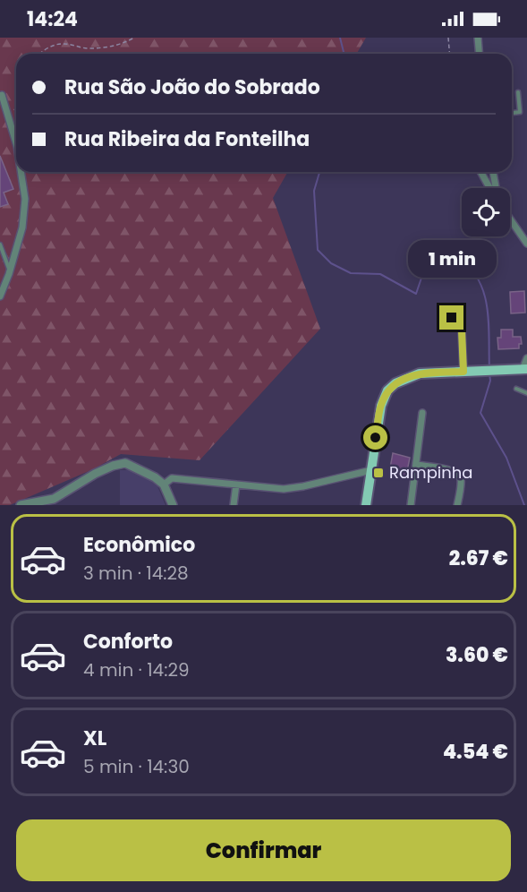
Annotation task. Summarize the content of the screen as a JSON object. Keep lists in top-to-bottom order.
{
  "places": {
    "transit": ["Rampinha"]
  },
  "page": {
    "status": "14:24",
    "banner": ["Rua São João do Sobrado", "Rua Ribeira da Fonteilha"],
    "bubble": "1 min",
    "list": [
      {
        "name": "Econômico",
        "note": "3 min · 14:28",
        "value": "2.67 €"
      },
      {
        "name": "Conforto",
        "note": "4 min · 14:29",
        "value": "3.60 €"
      },
      {
        "name": "XL",
        "note": "5 min · 14:30",
        "value": "4.54 €"
      }
    ],
    "buttons": "Confirmar"
  }
}
